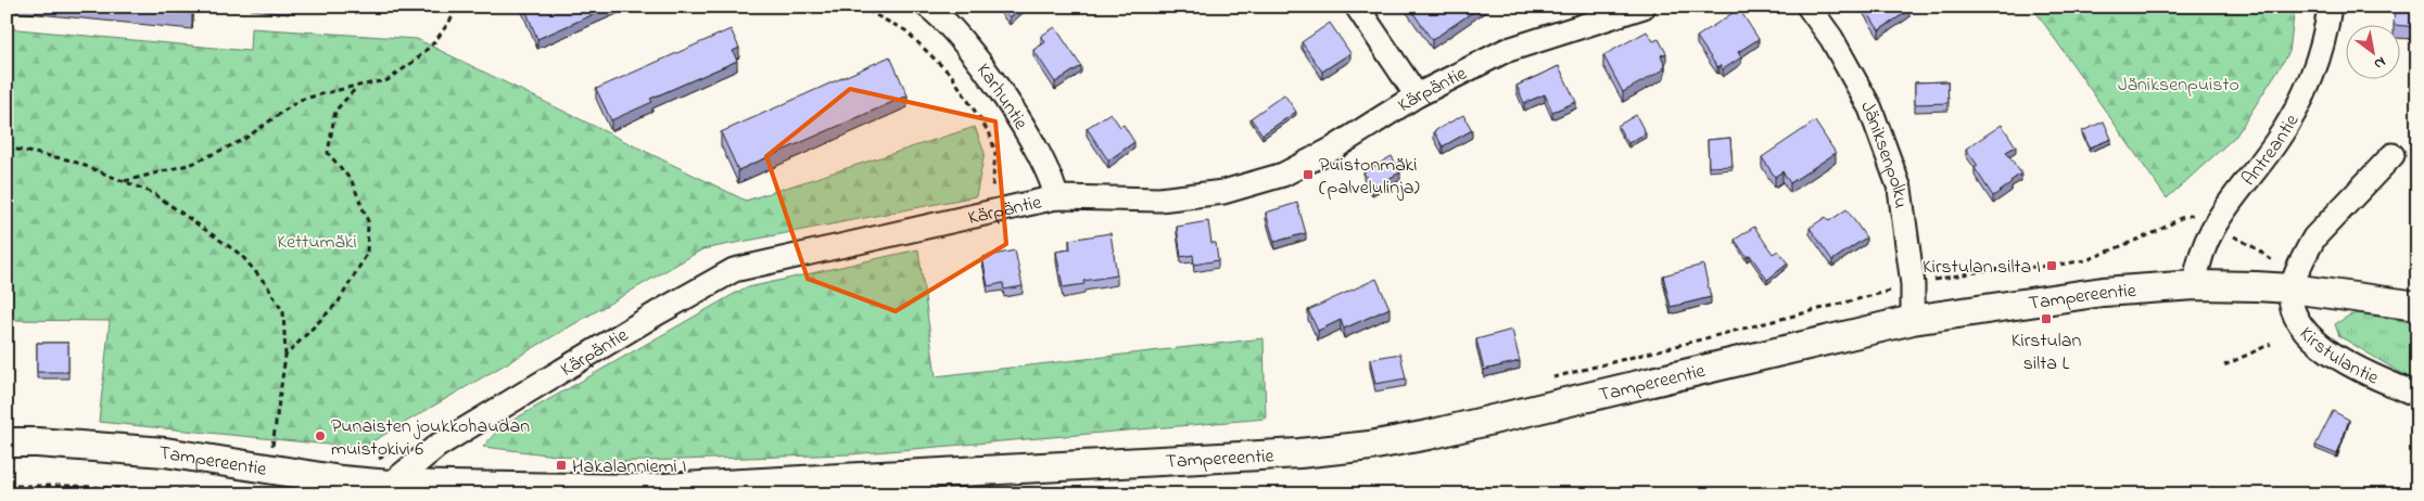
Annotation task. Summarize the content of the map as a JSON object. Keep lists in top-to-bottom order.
{
  "streets": {
    "main road": ["Tampereentie"],
    "street": [
      "Kärpäntie",
      "Karhuntie",
      "Antreantie",
      "Jäniksenpolku",
      "Kirstulantie"
    ]
  },
  "crossings": [
    ["Kärpäntie", "Karhuntie"],
    ["Kärpäntie", "Tampereentie"],
    ["Antreantie", "Tampereentie"],
    ["Jäniksenpolku", "Tampereentie"],
    ["Tampereentie", "Kirstulantie"]
  ],
  "parks": ["Jäniksenpuisto", "Kettumäki"],
  "places": {
    "transit": [
      "Puistonmäki (palvelulinja)",
      "Kirstulan silta I",
      "Kirstulan silta L",
      "Hakalanniemi I"
    ],
    "other": ["Punaisten joukkohaudan muistokivi 6"]
  },
  "north": "bottom right"
}
